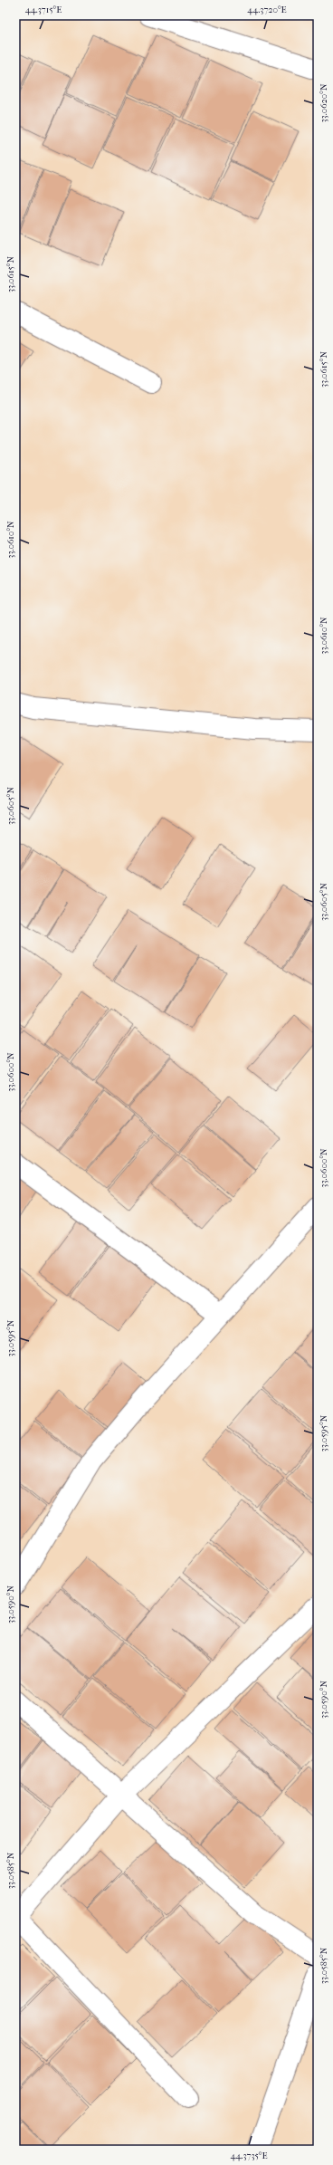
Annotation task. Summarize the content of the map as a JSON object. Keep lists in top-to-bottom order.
{
  "coordinates": [
    "44.3715°E",
    "44.3720°E",
    "33.0620°N",
    "33.0615°N",
    "33.0610°N",
    "33.0605°N",
    "33.0600°N",
    "33.0595°N",
    "33.0590°N",
    "33.0585°N",
    "44.3735°E"
  ]
}
